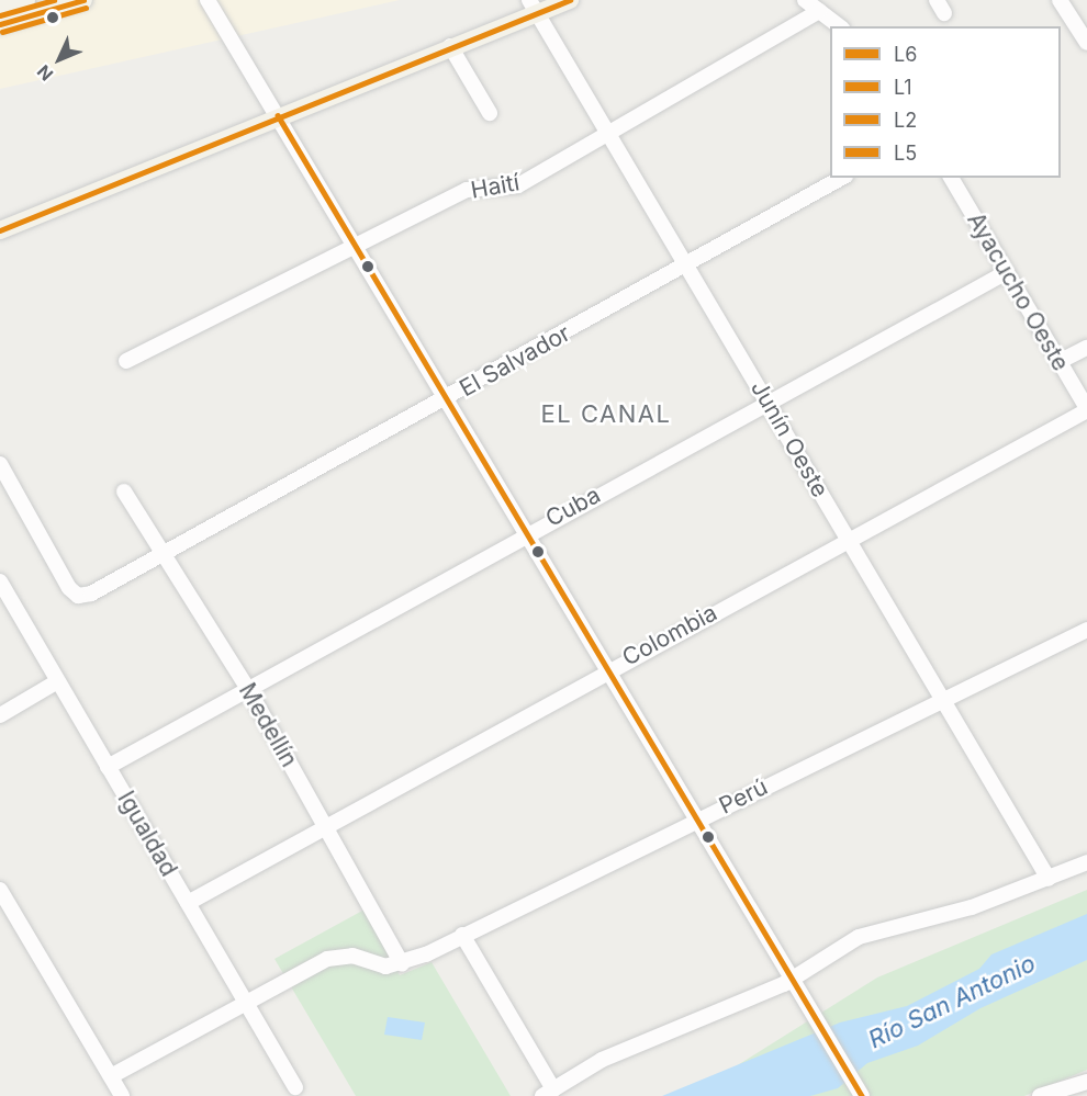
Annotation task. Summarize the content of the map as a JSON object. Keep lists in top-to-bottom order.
{
  "streets": {
    "street": [
      "Haití",
      "Ayacucho Oeste",
      "El Salvador",
      "Junín Oeste",
      "Cuba",
      "Colombia",
      "Medellín",
      "Perú",
      "Igualdad"
    ]
  },
  "crossings": [
    ["Haití", "Junín Oeste"],
    ["Ayacucho Oeste", "Cuba"],
    ["Ayacucho Oeste", "Colombia"],
    ["El Salvador", "Junín Oeste"],
    ["El Salvador", "Medellín"],
    ["Junín Oeste", "Cuba"],
    ["Junín Oeste", "Colombia"],
    ["Junín Oeste", "Perú"],
    ["Cuba", "Medellín"],
    ["Cuba", "Igualdad"],
    ["Colombia", "Medellín"],
    ["Colombia", "Igualdad"],
    ["Medellín", "Perú"]
  ],
  "districts": ["EL CANAL"],
  "water": ["Río San Antonio"],
  "lines": [
    "transit line L6",
    "transit line L1",
    "transit line L5",
    "transit line L2"
  ],
  "legend": [
    "L6",
    "L1",
    "L2",
    "L5"
  ],
  "north": "bottom left"
}
